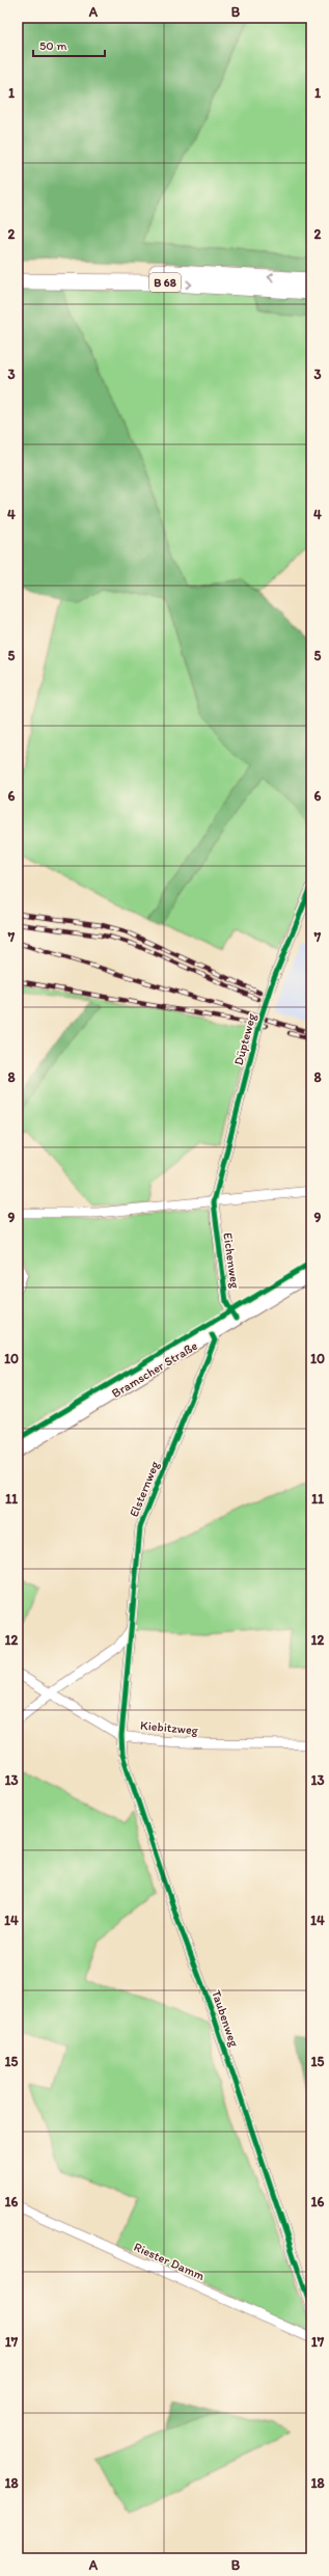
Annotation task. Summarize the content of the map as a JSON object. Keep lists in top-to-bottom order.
{
  "streets": {
    "highway": ["B 68"],
    "street": [
      "Düpteweg",
      "Eichenweg",
      "Bramscher Straße",
      "Elsternweg",
      "Kiebitzweg",
      "Taubenweg",
      "Riester Damm"
    ]
  },
  "crossings": [
    ["Düpteweg", "Eichenweg"],
    ["Eichenweg", "Bramscher Straße"],
    ["Bramscher Straße", "Elsternweg"],
    ["Elsternweg", "Kiebitzweg"],
    ["Elsternweg", "Taubenweg"],
    ["Kiebitzweg", "Taubenweg"]
  ],
  "scale_bar": "50 m",
  "grid": {
    "columns": ["A", "B"],
    "rows": [
      "1",
      "2",
      "3",
      "4",
      "5",
      "6",
      "7",
      "8",
      "9",
      "10",
      "11",
      "12",
      "13",
      "14",
      "15",
      "16",
      "17",
      "18"
    ]
  }
}
